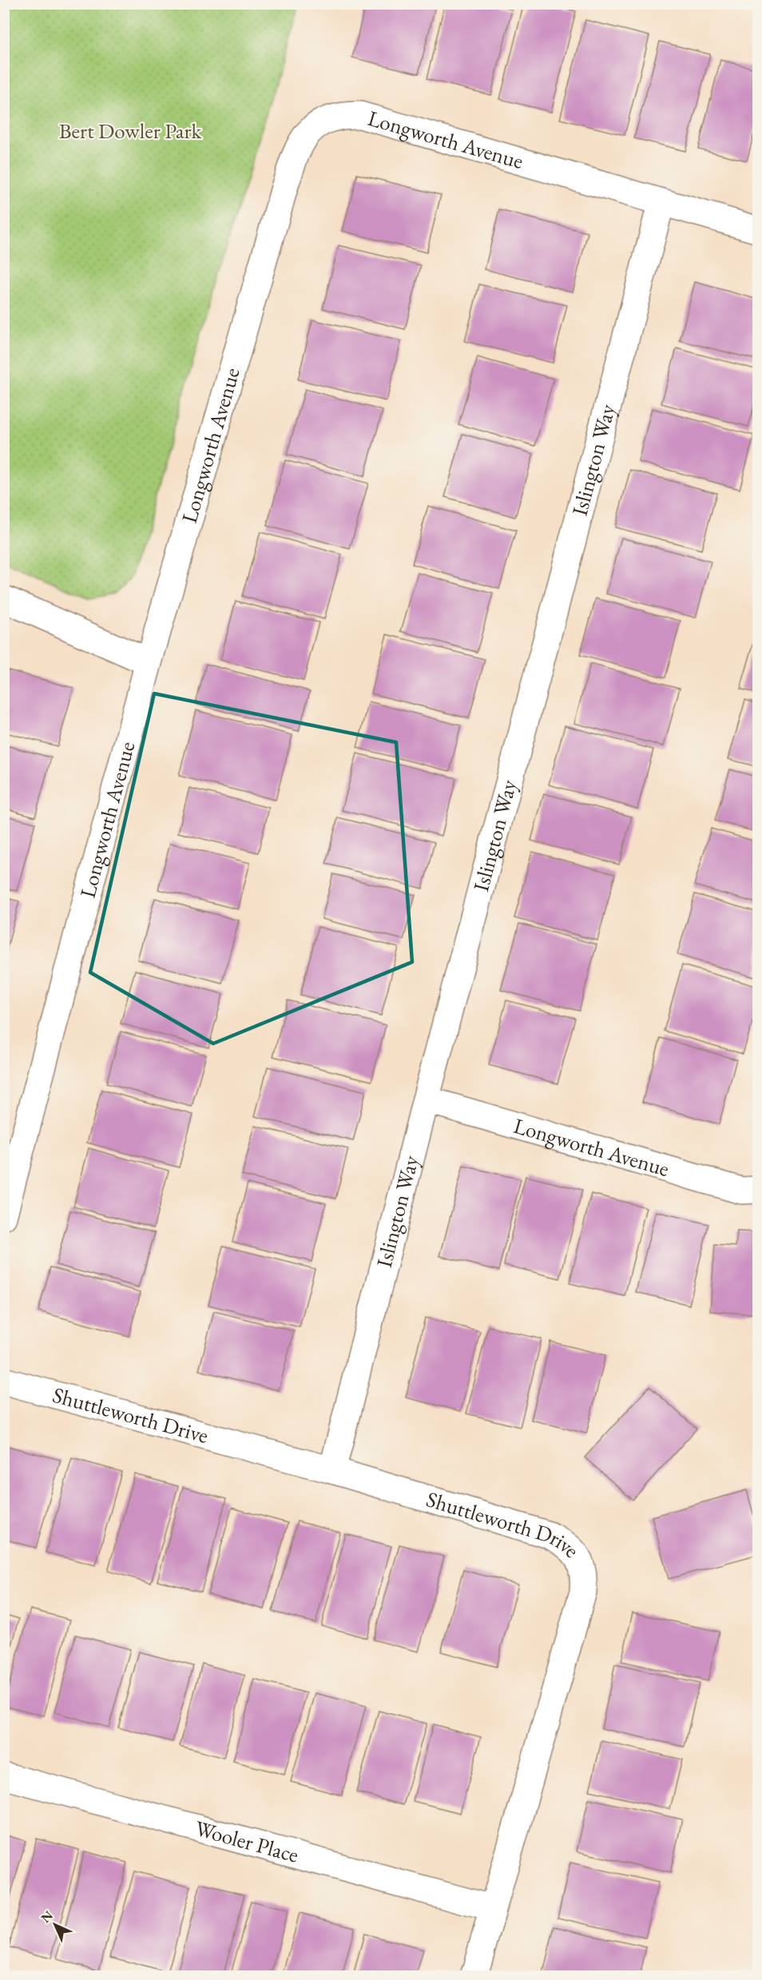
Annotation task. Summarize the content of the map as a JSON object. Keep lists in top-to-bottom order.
{
  "streets": {
    "street": [
      "Longworth Avenue",
      "Islington Way",
      "Shuttleworth Drive",
      "Wooler Place"
    ]
  },
  "crossings": [
    ["Longworth Avenue", "Islington Way"],
    ["Islington Way", "Shuttleworth Drive"],
    ["Shuttleworth Drive", "Wooler Place"]
  ],
  "parks": ["Bert Dowler Park"],
  "north": "top left"
}
